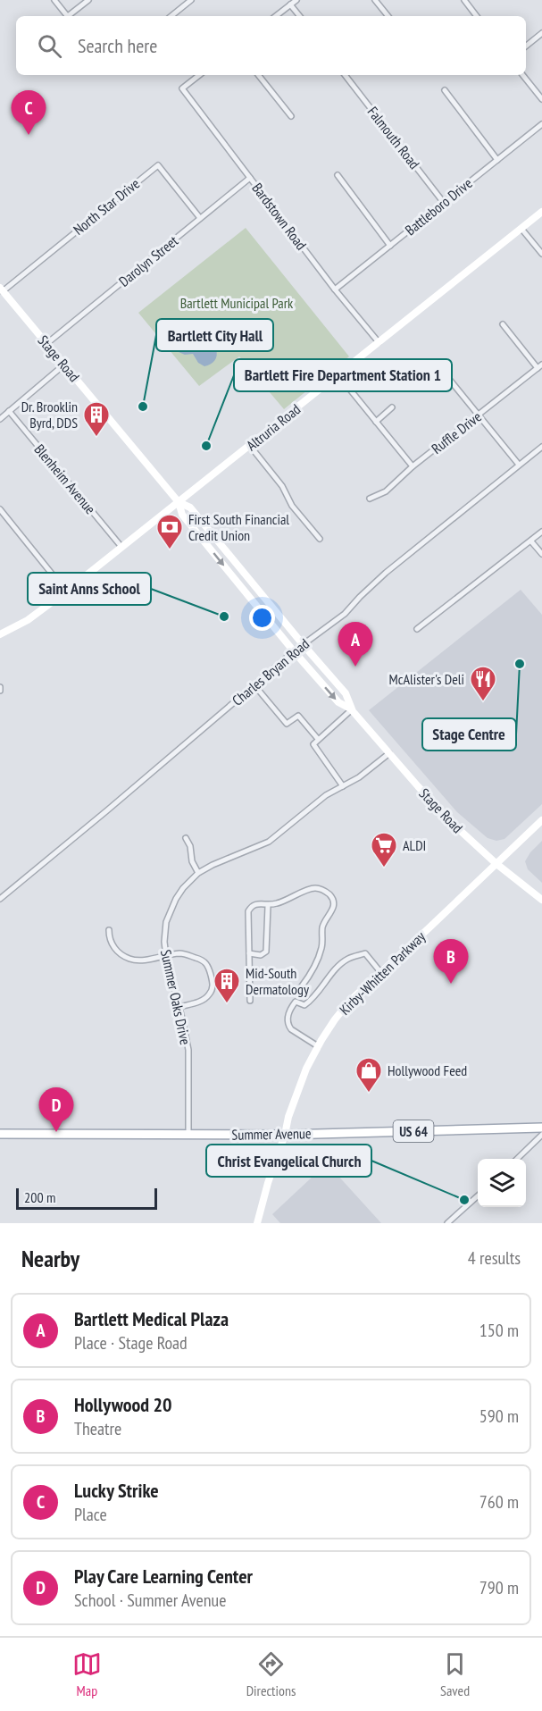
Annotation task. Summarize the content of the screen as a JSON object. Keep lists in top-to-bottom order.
{
  "streets": {
    "main road": [
      "Stage Road",
      "Altruria Road",
      "Kirby-Whitten Parkway",
      "US 64",
      "Summer Avenue"
    ],
    "street": [
      "Falmouth Road",
      "North Star Drive",
      "Battleboro Drive",
      "Bardstown Road",
      "Darolyn Street",
      "Ruffle Drive",
      "Blenheim Avenue",
      "Charles Bryan Road",
      "Summer Oaks Drive"
    ]
  },
  "crossings": [
    ["Falmouth Road", "Battleboro Drive"],
    ["North Star Drive", "Darolyn Street"],
    ["North Star Drive", "Stage Road"],
    ["Battleboro Drive", "Bardstown Road"],
    ["Bardstown Road", "Darolyn Street"],
    ["Bardstown Road", "Altruria Road"],
    ["Darolyn Street", "Stage Road"],
    ["Stage Road", "Altruria Road"],
    ["Stage Road", "Charles Bryan Road"],
    ["Stage Road", "Kirby-Whitten Parkway"],
    ["Stage Road", "Summer Oaks Drive"],
    ["Altruria Road", "Blenheim Avenue"],
    ["Kirby-Whitten Parkway", "Summer Avenue"],
    ["Summer Oaks Drive", "Summer Avenue"]
  ],
  "parks": ["Bartlett Municipal Park"],
  "places": {
    "other": [
      "Bartlett City Hall",
      "Bartlett Fire Department Station 1",
      "Saint Anns School",
      "Stage Centre",
      "Christ Evangelical Church"
    ],
    "building": ["Dr. Brooklin Byrd, DDS", "Mid-South Dermatology"],
    "bank": ["First South Financial Credit Union"],
    "restaurant": ["McAlister's Deli"],
    "supermarket": ["ALDI"],
    "shop": ["Hollywood Feed"]
  },
  "scale_bar": "200 m",
  "page": {
    "search": "Search here",
    "pins": [
      "C",
      "A",
      "B",
      "D"
    ],
    "scale": "200 m",
    "heading": ["Nearby", "4 results"],
    "list": [
      {
        "mark": "A",
        "name": "Bartlett Medical Plaza",
        "note": "Place · Stage Road",
        "value": "150 m"
      },
      {
        "mark": "B",
        "name": "Hollywood 20",
        "note": "Theatre",
        "value": "590 m"
      },
      {
        "mark": "C",
        "name": "Lucky Strike",
        "note": "Place",
        "value": "760 m"
      },
      {
        "mark": "D",
        "name": "Play Care Learning Center",
        "note": "School · Summer Avenue",
        "value": "790 m"
      }
    ],
    "nav": ["Map", "Directions", "Saved"]
  }
}
